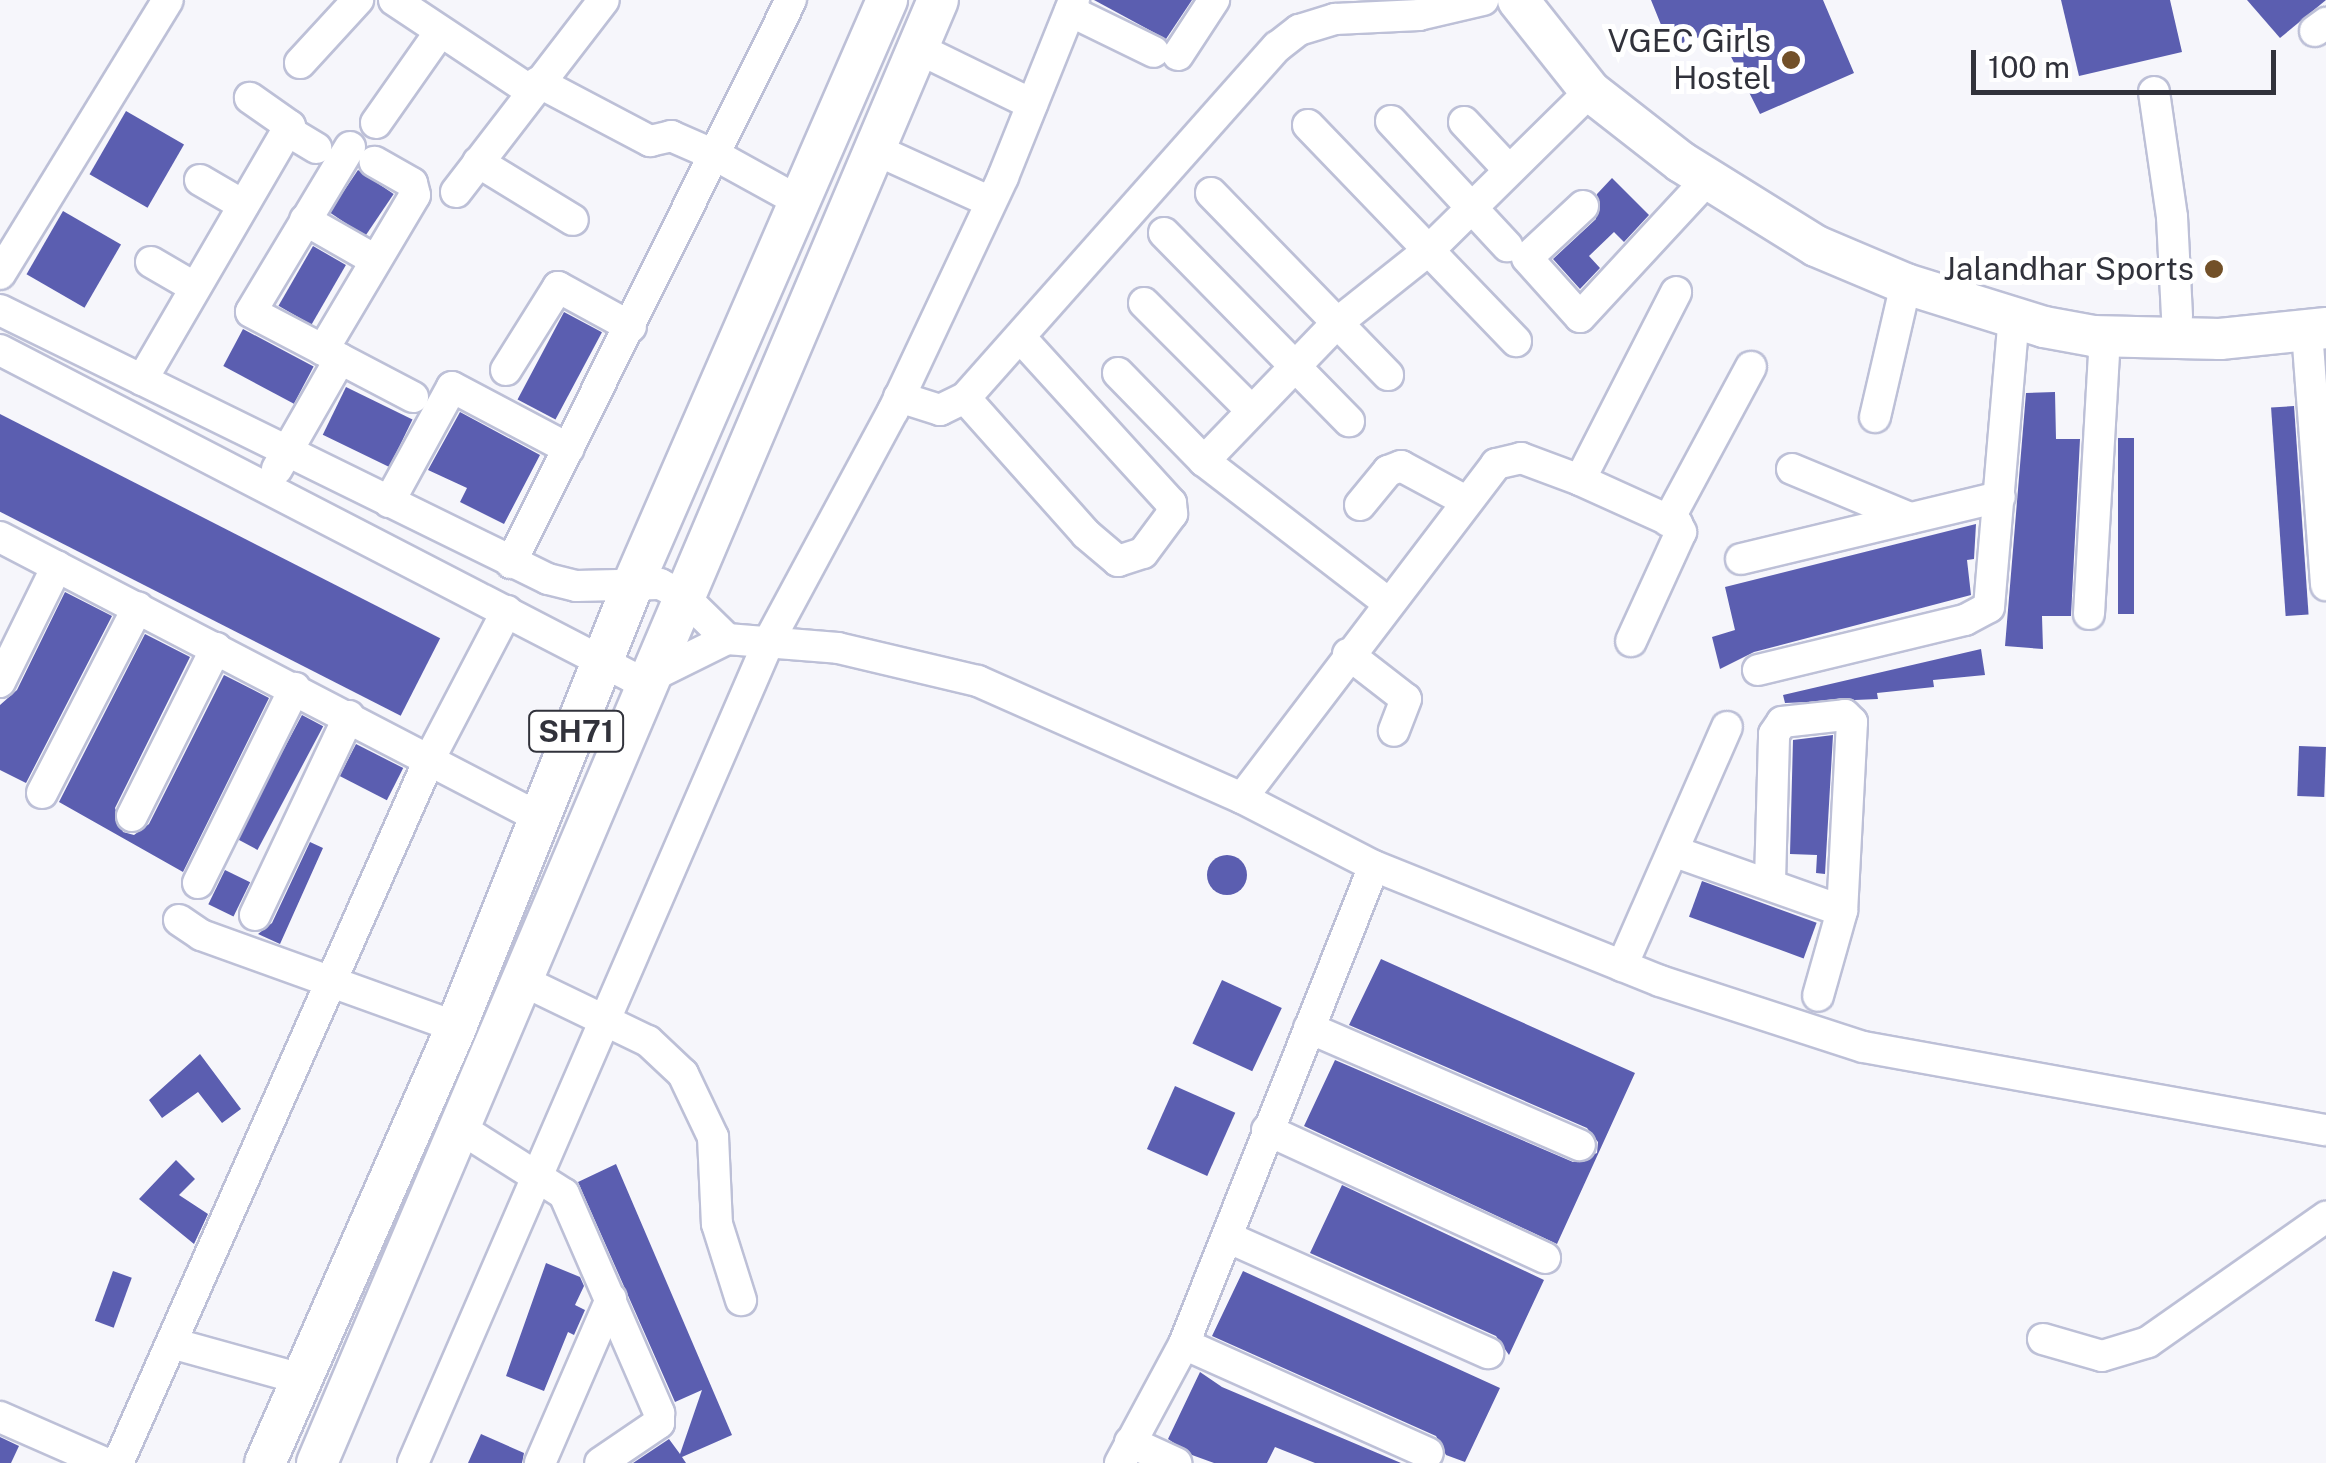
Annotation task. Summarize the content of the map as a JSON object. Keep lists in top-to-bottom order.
{
  "streets": {
    "main road": ["SH71"]
  },
  "places": ["VGEC Girls Hostel", "Jalandhar Sports"],
  "scale_bar": "100 m"
}
